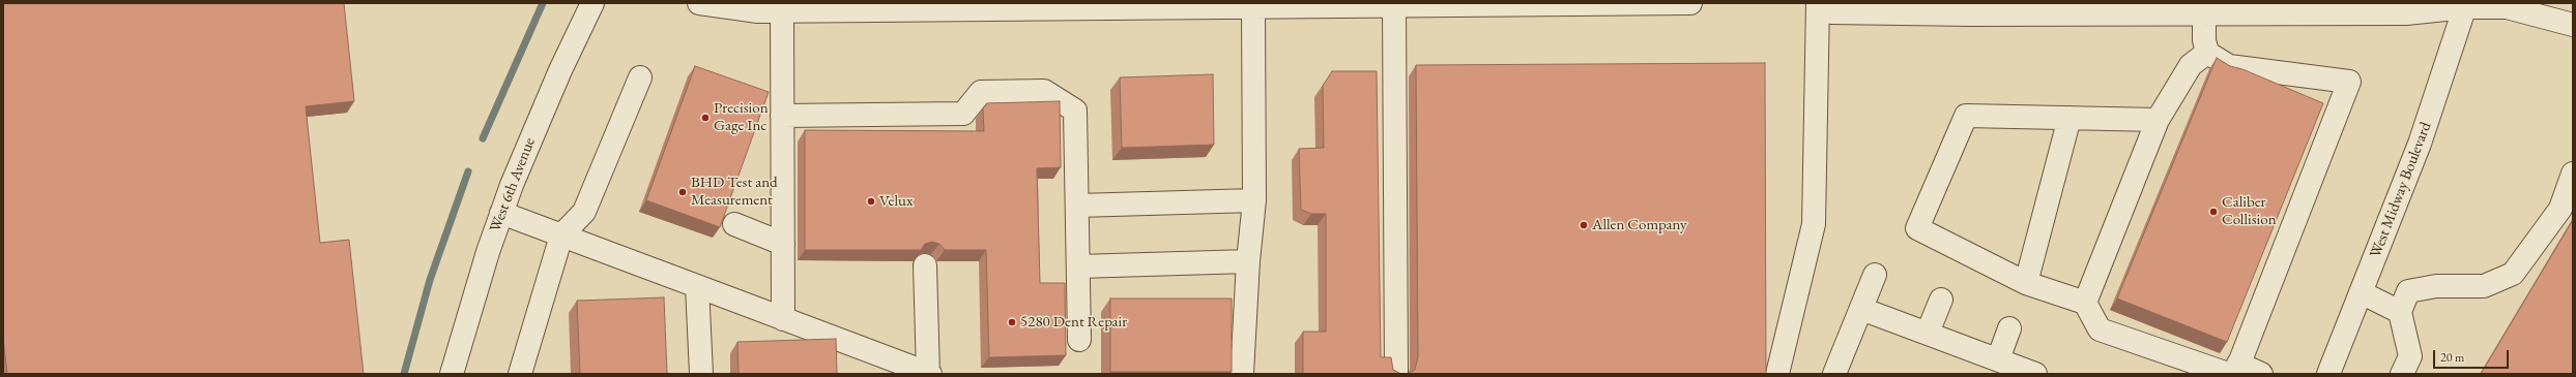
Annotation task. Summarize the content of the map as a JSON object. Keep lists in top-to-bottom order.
{
  "streets": {
    "street": ["West 6th Avenue", "West Midway Boulevard"]
  },
  "places": [
    "Precision Gage Inc",
    "BHD Test and Measurement",
    "Velux",
    "Caliber Collision",
    "Allen Company",
    "5280 Dent Repair"
  ],
  "scale_bar": "20 m"
}
